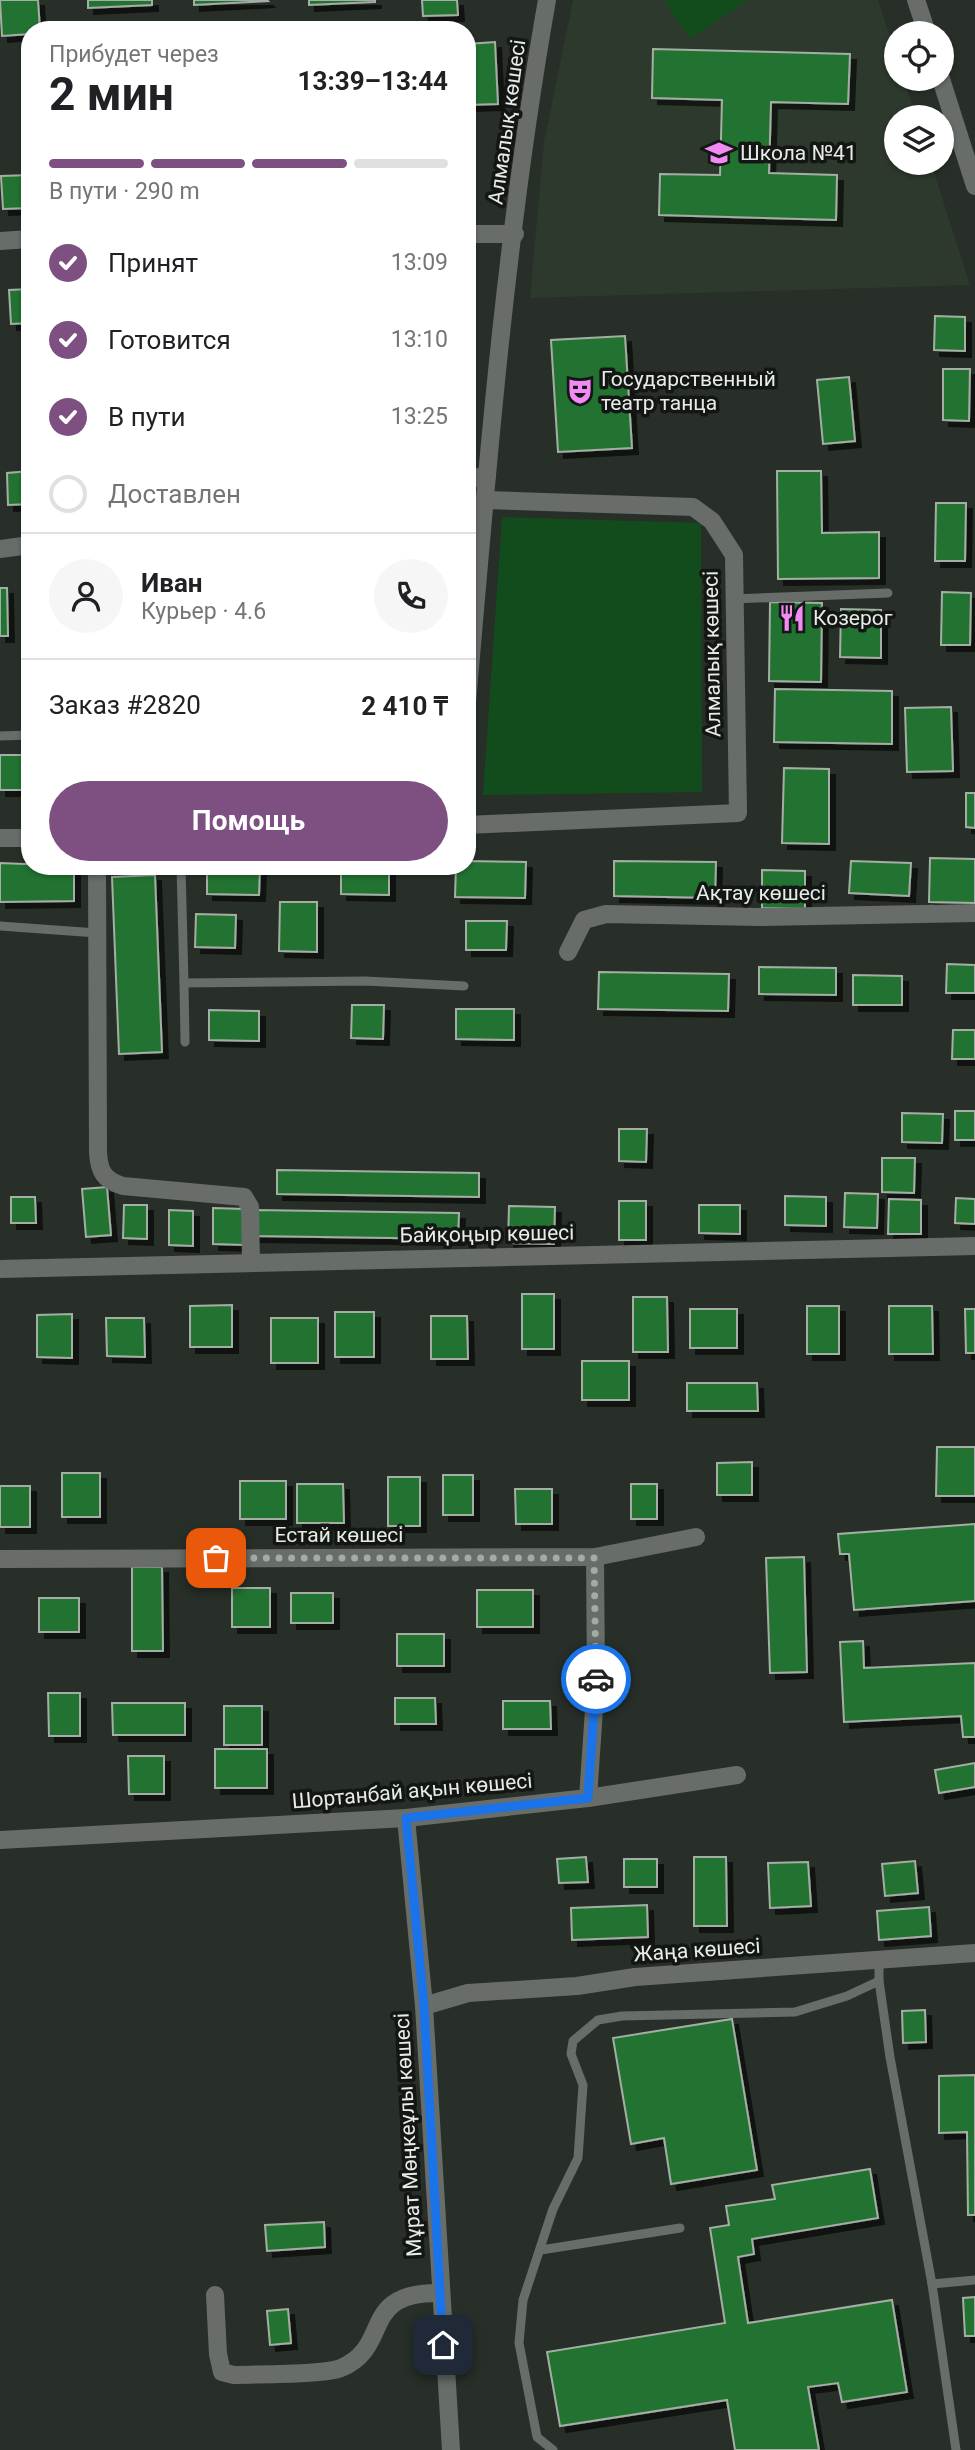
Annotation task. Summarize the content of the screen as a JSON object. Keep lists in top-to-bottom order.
{
  "streets": {
    "street": [
      "Алмалық көшесі",
      "Ақтау көшесі",
      "Байқоңыр көшесі",
      "Естай көшесі",
      "Шортанбай ақын көшесі",
      "Жаңа көшесі",
      "Мұрат Мөңкеұлы көшесі"
    ]
  },
  "crossings": [
    ["Шортанбай ақын көшесі", "Мұрат Мөңкеұлы көшесі"],
    ["Жаңа көшесі", "Мұрат Мөңкеұлы көшесі"]
  ],
  "places": {
    "school or university": ["Школа №41"],
    "theatre": ["Государственный театр танца"],
    "restaurant": ["Козерог"]
  },
  "page": {
    "heading": ["2 мин", "Прибудет через", "13:39–13:44"],
    "panel": [
      "Иван",
      "Курьер · 4.6",
      "Заказ #2820",
      "2 410 ₸"
    ],
    "bar": "В пути · 290 m",
    "list": [
      ["Принят", "13:09"],
      ["Готовится", "13:10"],
      ["В пути", "13:25"],
      "Доставлен"
    ],
    "buttons": "Помощь"
  }
}
